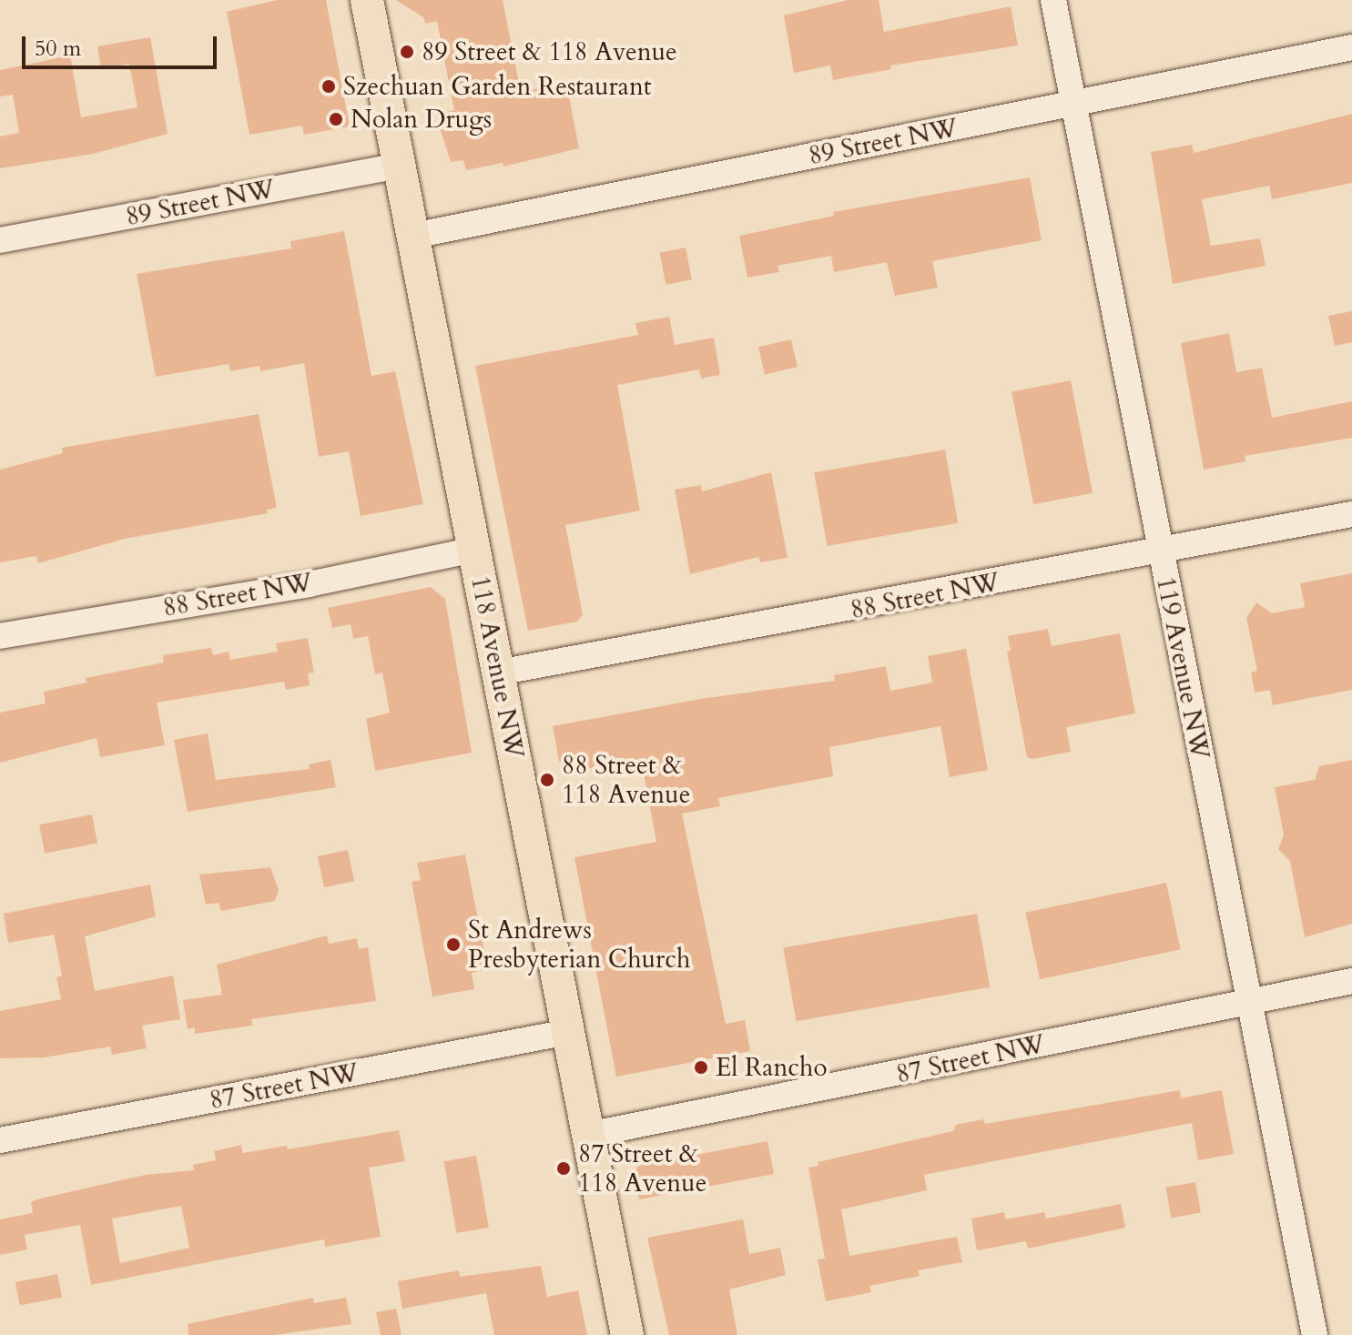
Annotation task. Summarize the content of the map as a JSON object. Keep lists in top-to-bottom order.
{
  "streets": {
    "main road": ["118 Avenue NW"],
    "street": [
      "89 Street NW",
      "88 Street NW",
      "119 Avenue NW",
      "87 Street NW"
    ]
  },
  "crossings": [
    ["89 Street NW", "118 Avenue NW"],
    ["89 Street NW", "119 Avenue NW"],
    ["88 Street NW", "118 Avenue NW"],
    ["88 Street NW", "119 Avenue NW"],
    ["118 Avenue NW", "87 Street NW"],
    ["119 Avenue NW", "87 Street NW"]
  ],
  "places": [
    "89 Street & 118 Avenue",
    "Szechuan Garden Restaurant",
    "Nolan Drugs",
    "88 Street & 118 Avenue",
    "St Andrews Presbyterian Church",
    "El Rancho",
    "87 Street & 118 Avenue"
  ],
  "scale_bar": "50 m"
}
